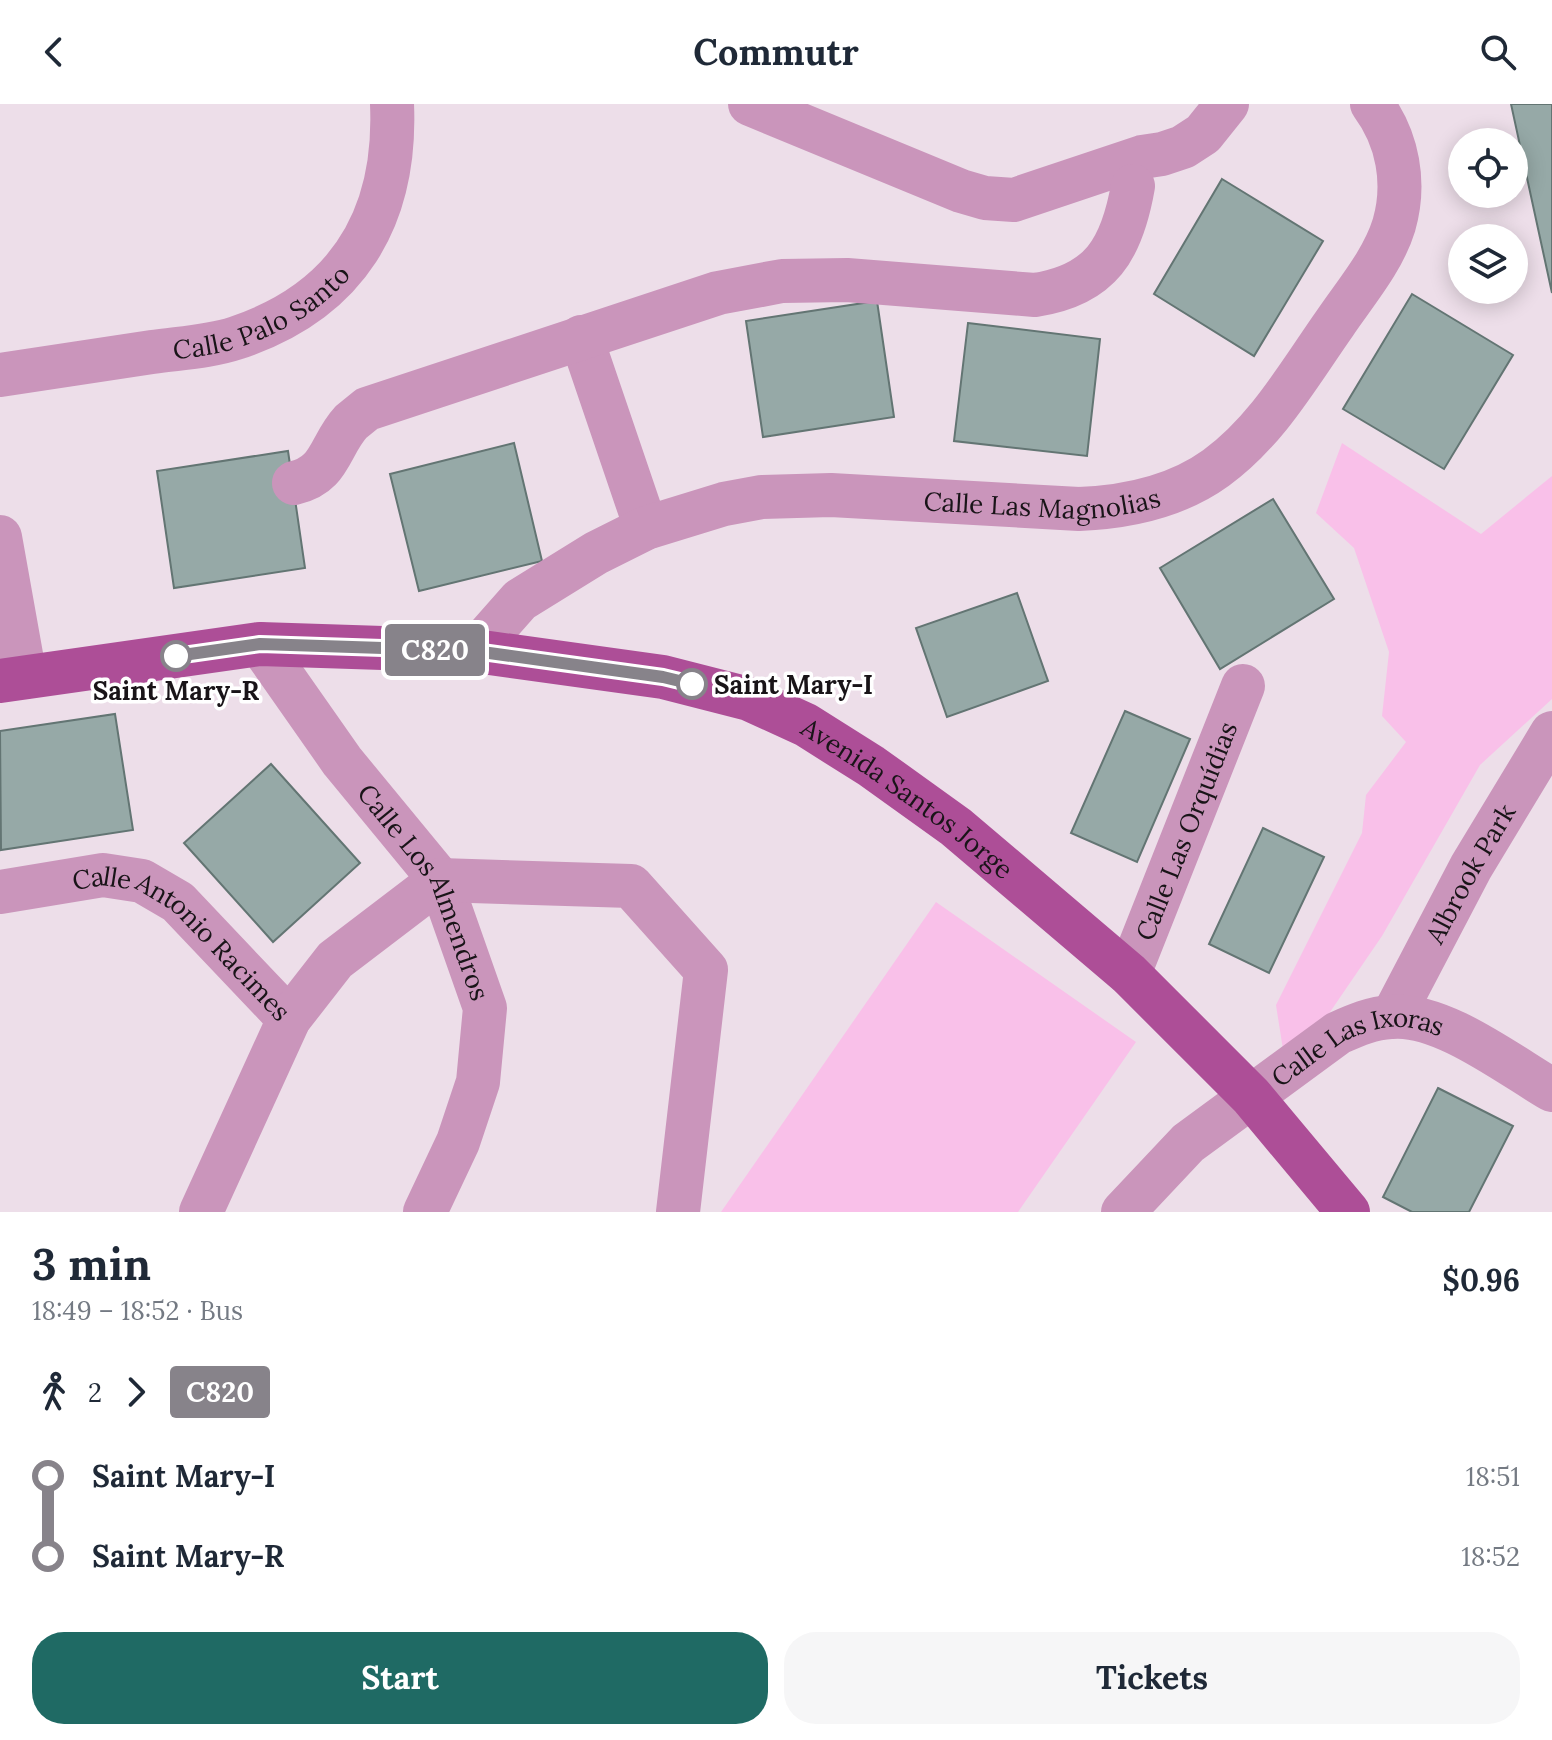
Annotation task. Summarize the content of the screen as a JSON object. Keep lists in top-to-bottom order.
{
  "streets": {
    "main road": ["Avenida Santos Jorge"],
    "street": [
      "Calle Palo Santo",
      "Calle Las Magnolias",
      "Calle Las Orquídias",
      "Albrook Park",
      "Calle Los Almendros",
      "Calle Antonio Racimes",
      "Calle Las Ixoras"
    ]
  },
  "crossings": [
    ["Calle Las Magnolias", "Avenida Santos Jorge"],
    ["Avenida Santos Jorge", "Calle Las Orquídias"],
    ["Avenida Santos Jorge", "Calle Los Almendros"],
    ["Avenida Santos Jorge", "Calle Las Ixoras"],
    ["Albrook Park", "Calle Las Ixoras"]
  ],
  "places": ["Saint Mary-R", "Saint Mary-I"],
  "lines": ["bus line C820"],
  "page": {
    "header": "Commutr",
    "on_map": "C820",
    "heading": ["3 min", "18:49 – 18:52 · Bus", "$0.96"],
    "legs": ["2", "C820"],
    "list": [
      {
        "name": "Saint Mary-I",
        "value": "18:51"
      },
      {
        "name": "Saint Mary-R",
        "value": "18:52"
      }
    ],
    "buttons": ["Start", "Tickets"]
  }
}
